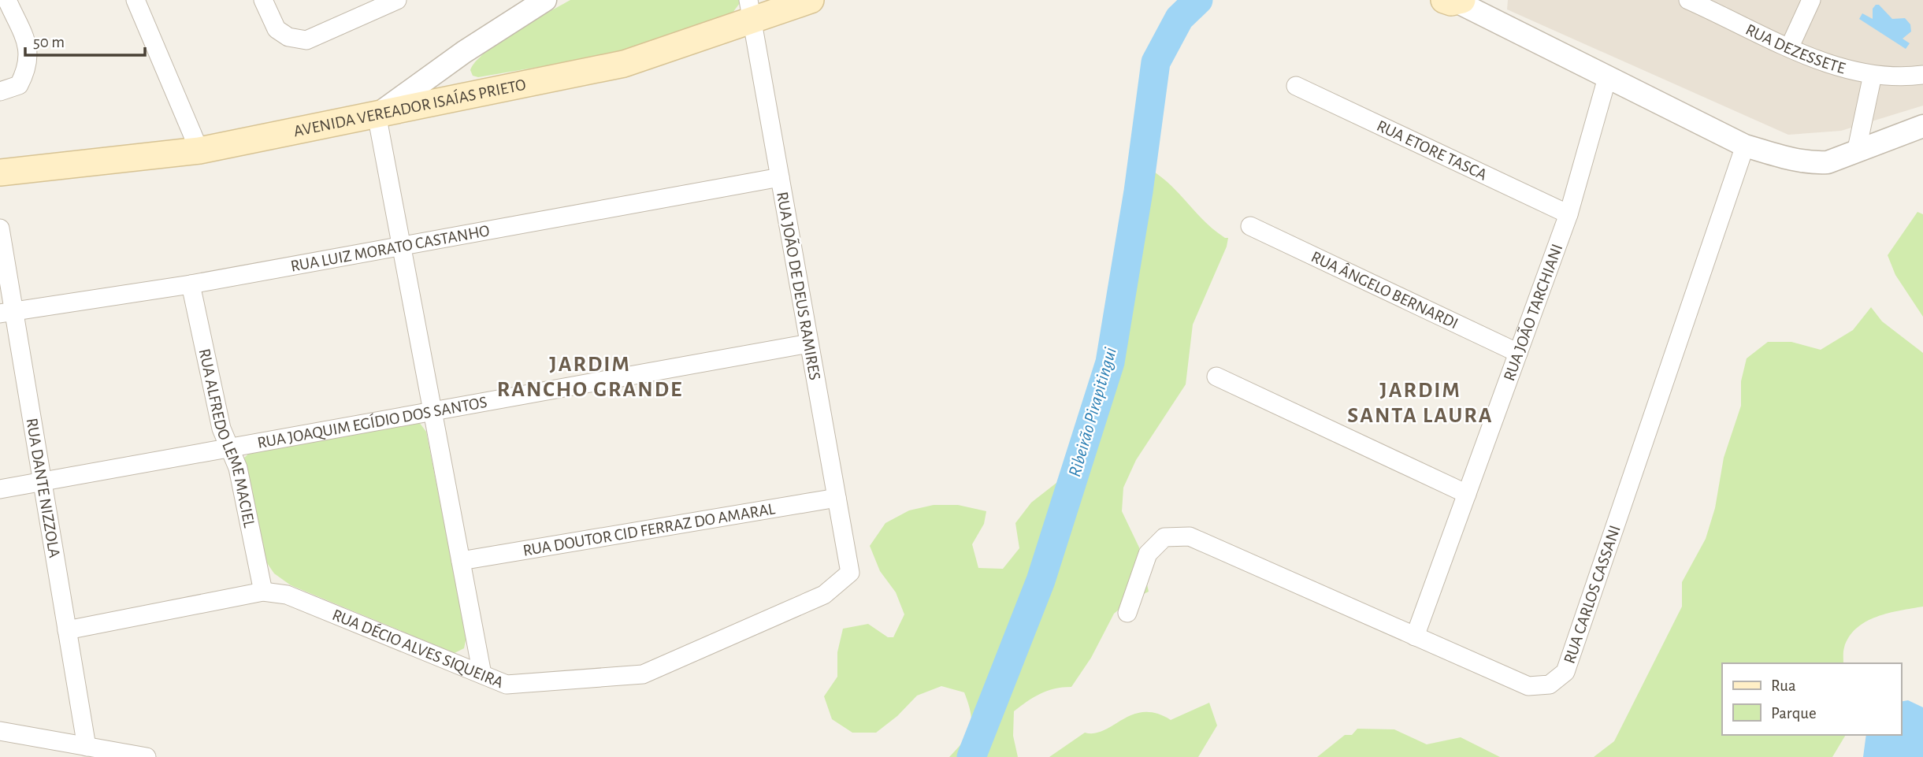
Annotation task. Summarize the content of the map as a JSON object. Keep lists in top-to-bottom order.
{
  "streets": {
    "main road": ["AVENIDA VEREADOR ISAÍAS PRIETO"],
    "street": [
      "RUA DEZESSETE",
      "RUA ETORE TASCA",
      "RUA LUIZ MORATO CASTANHO",
      "RUA JOÃO DE DEUS RAMIRES",
      "RUA ÂNGELO BERNARDI",
      "RUA JOÃO TARCHIANI",
      "RUA JOAQUIM EGÍDIO DOS SANTOS",
      "RUA ALFREDO LEME MACIEL",
      "RUA DANTE NIZZOLA",
      "RUA DOUTOR CID FERRAZ DO AMARAL",
      "RUA CARLOS CASSANI",
      "RUA DÉCIO ALVES SIQUEIRA"
    ]
  },
  "crossings": [
    ["AVENIDA VEREADOR ISAÍAS PRIETO", "RUA JOÃO DE DEUS RAMIRES"],
    ["RUA ETORE TASCA", "RUA JOÃO TARCHIANI"],
    ["RUA LUIZ MORATO CASTANHO", "RUA JOÃO DE DEUS RAMIRES"],
    ["RUA LUIZ MORATO CASTANHO", "RUA ALFREDO LEME MACIEL"],
    ["RUA LUIZ MORATO CASTANHO", "RUA DANTE NIZZOLA"],
    ["RUA JOÃO DE DEUS RAMIRES", "RUA JOAQUIM EGÍDIO DOS SANTOS"],
    ["RUA JOÃO DE DEUS RAMIRES", "RUA DOUTOR CID FERRAZ DO AMARAL"],
    ["RUA JOÃO DE DEUS RAMIRES", "RUA DÉCIO ALVES SIQUEIRA"],
    ["RUA ÂNGELO BERNARDI", "RUA JOÃO TARCHIANI"],
    ["RUA JOÃO TARCHIANI", "RUA CARLOS CASSANI"],
    ["RUA JOAQUIM EGÍDIO DOS SANTOS", "RUA ALFREDO LEME MACIEL"],
    ["RUA JOAQUIM EGÍDIO DOS SANTOS", "RUA DANTE NIZZOLA"],
    ["RUA ALFREDO LEME MACIEL", "RUA DÉCIO ALVES SIQUEIRA"],
    ["RUA DANTE NIZZOLA", "RUA DÉCIO ALVES SIQUEIRA"]
  ],
  "districts": ["JARDIM RANCHO GRANDE", "JARDIM SANTA LAURA"],
  "water": ["Ribeirão Pirapitingui"],
  "legend": ["Rua", "Parque"],
  "scale_bar": "50 m"
}
